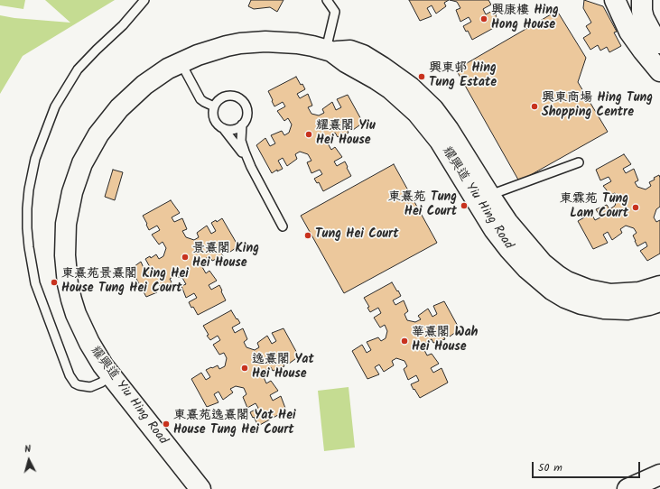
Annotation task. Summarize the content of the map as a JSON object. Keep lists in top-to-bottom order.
{
  "streets": {
    "street": ["耀興道 Yiu Hing Road"]
  },
  "places": [
    "興康樓 Hing Hong House",
    "興東邨 Hing Tung Estate",
    "興東商場 Hing Tung Shopping Centre",
    "耀熹閣 Yiu Hei House",
    "東熹苑 Tung Hei Court",
    "東霖苑 Tung Lam Court",
    "Tung Hei Court",
    "景熹閣 King Hei House",
    "東熹苑景熹閣 King Hei House Tung Hei Court",
    "華熹閣 Wah Hei House",
    "逸熹閣 Yat Hei House",
    "東熹苑逸熹閣 Yat Hei House Tung Hei Court"
  ],
  "scale_bar": "50 m",
  "north": "top"
}
